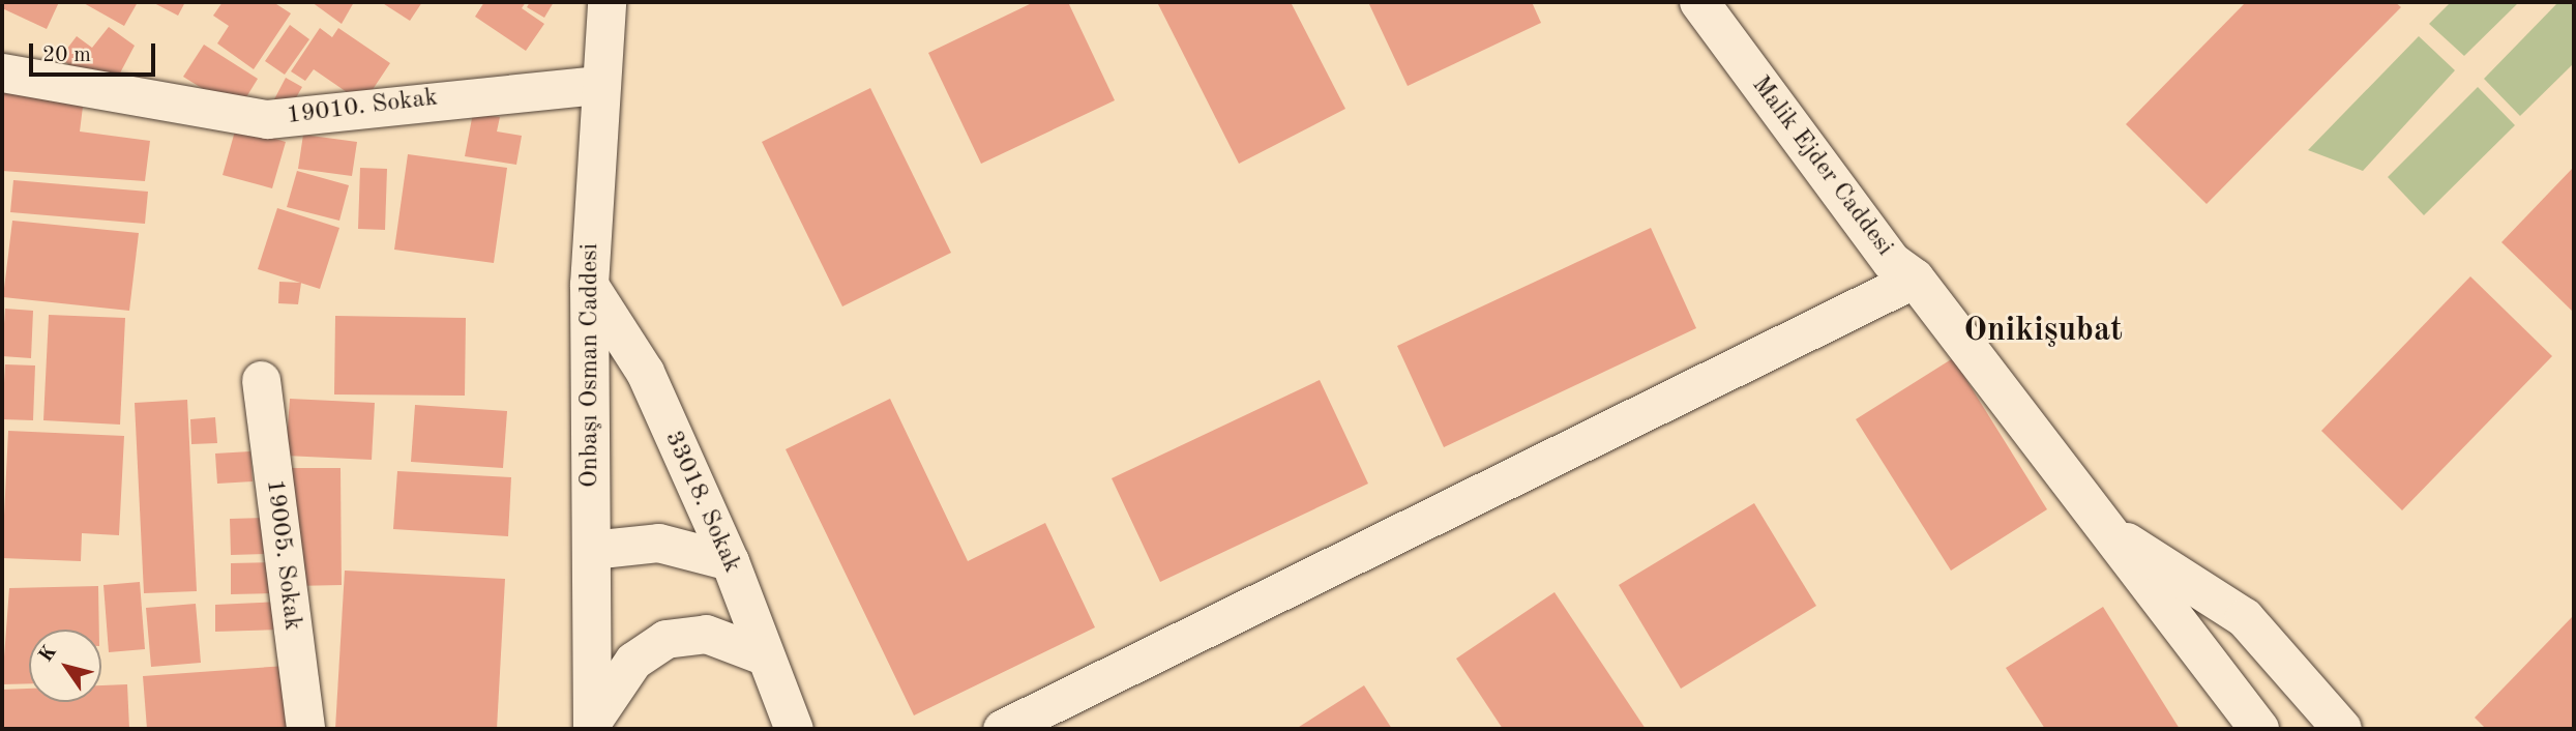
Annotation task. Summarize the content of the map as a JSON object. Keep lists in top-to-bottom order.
{
  "streets": {
    "main road": ["Malik Ejder Caddesi"],
    "street": [
      "19010. Sokak",
      "Onbaşı Osman Caddesi",
      "33018. Sokak",
      "19005. Sokak"
    ]
  },
  "crossings": [
    ["19010. Sokak", "Onbaşı Osman Caddesi"],
    ["Onbaşı Osman Caddesi", "33018. Sokak"]
  ],
  "districts": ["Onikişubat"],
  "scale_bar": "20 m",
  "north": "top left"
}
